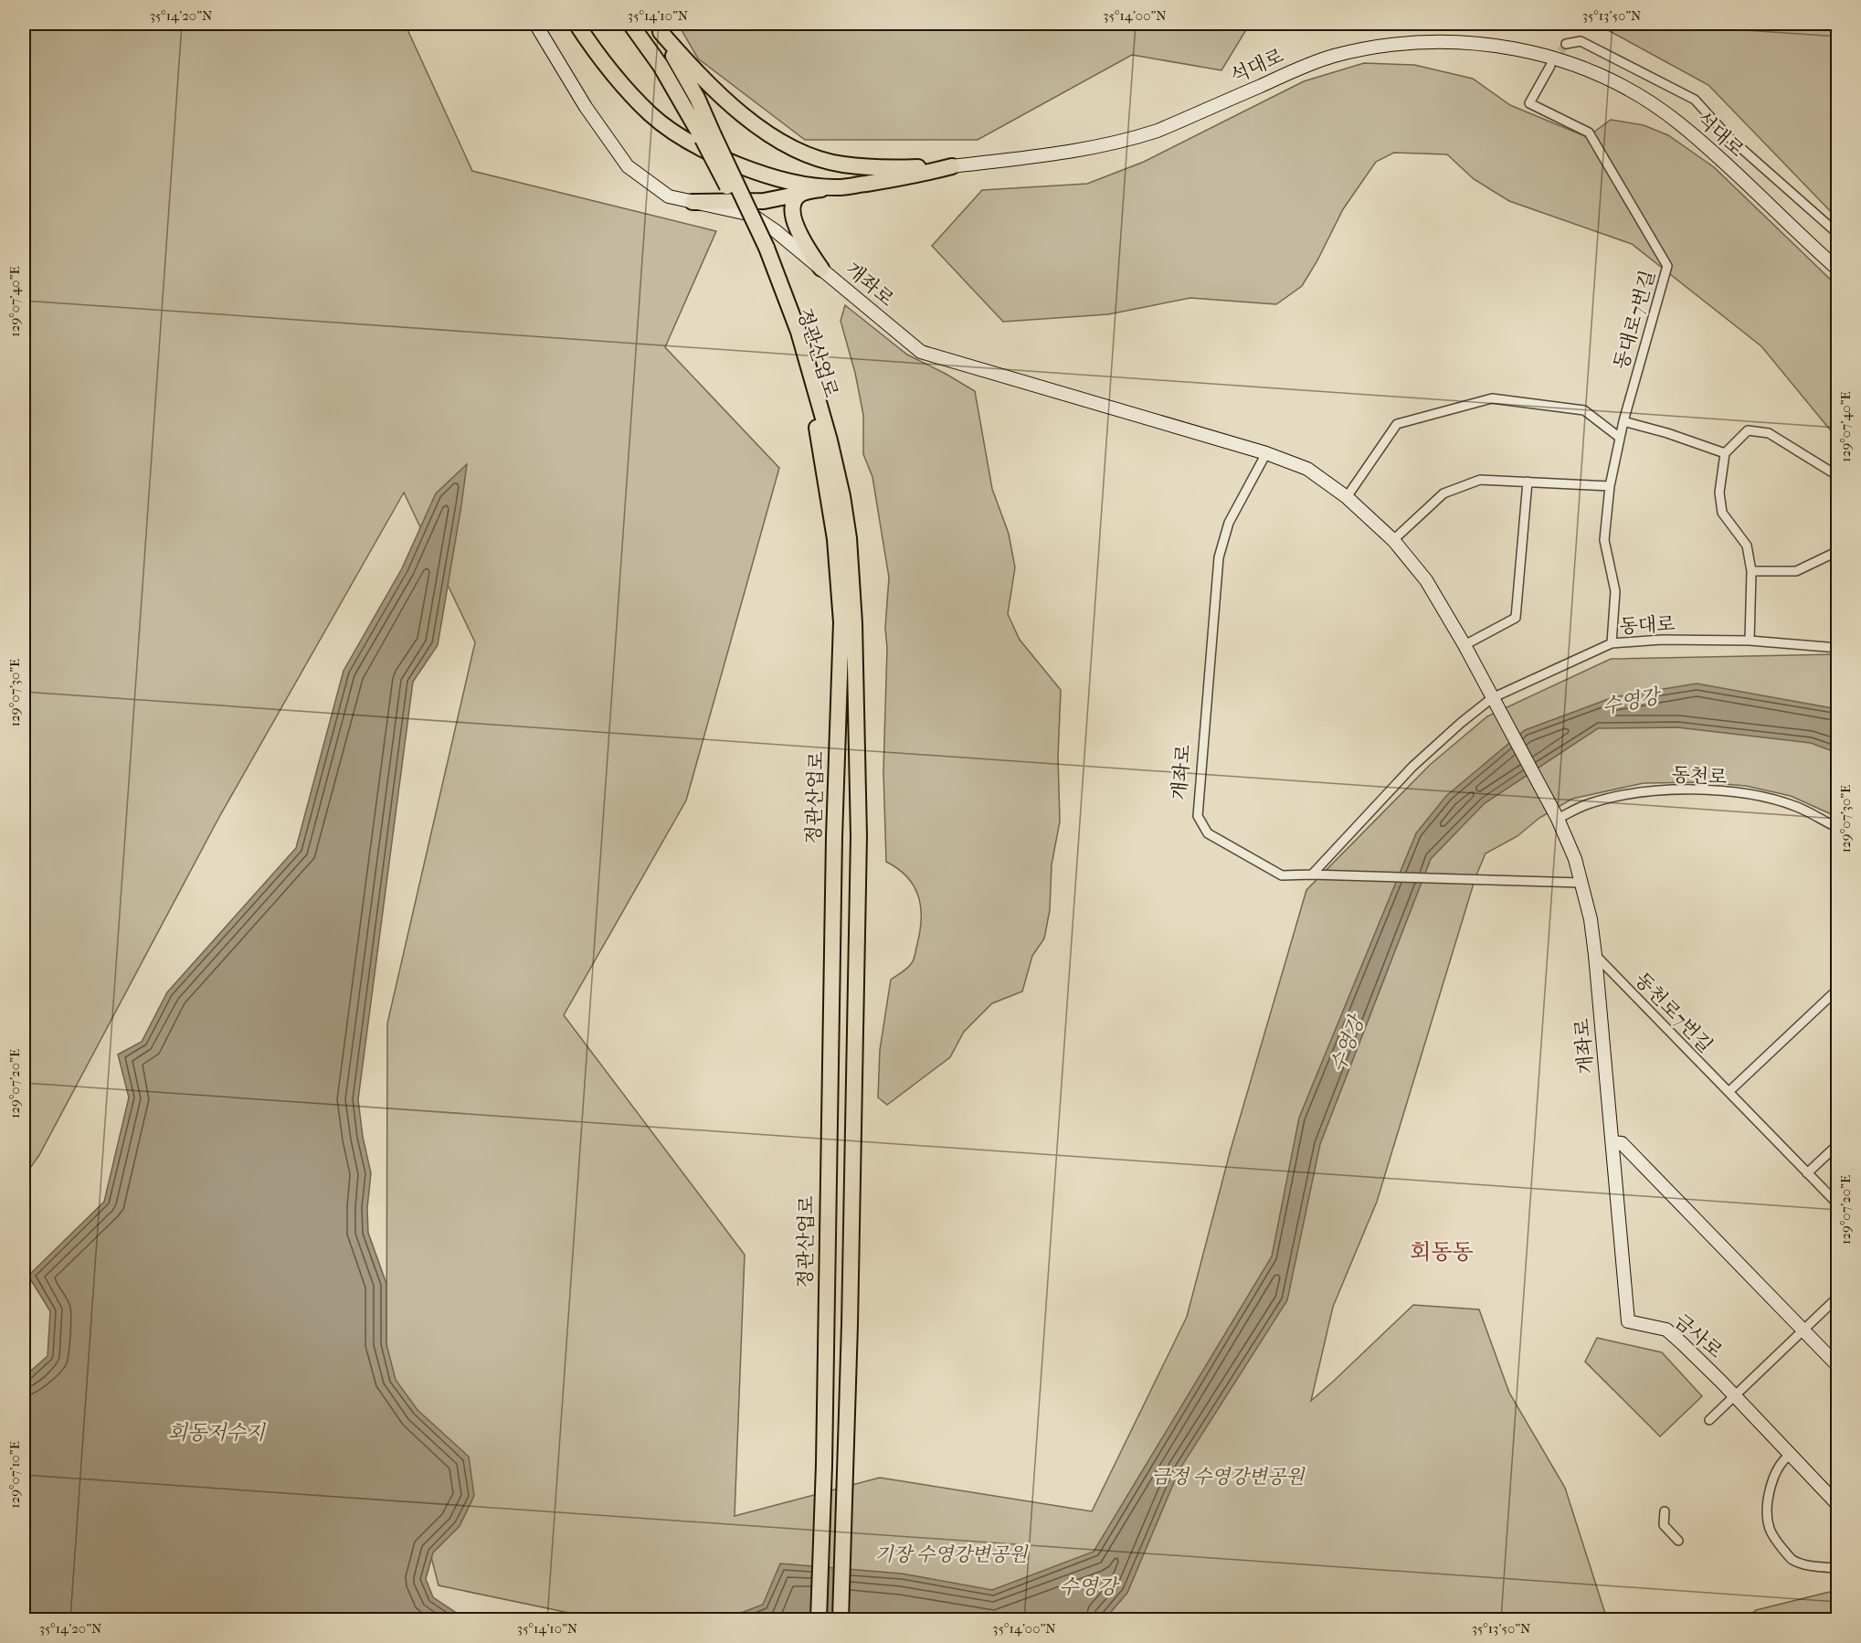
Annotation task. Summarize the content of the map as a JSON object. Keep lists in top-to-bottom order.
{
  "streets": {
    "highway": ["정관산업로"],
    "main road": ["석대로", "개좌로", "금사로"],
    "street": [
      "동대로7번길",
      "동대로",
      "동천로",
      "동천로7번길"
    ]
  },
  "crossings": [
    ["개좌로", "동대로"],
    ["개좌로", "동천로"],
    ["개좌로", "동천로7번길"],
    ["개좌로", "금사로"],
    ["동대로7번길", "동대로"]
  ],
  "districts": ["회동동"],
  "water": ["수영강", "회동저수지"],
  "parks": ["금정 수영강변공원", "기장 수영강변공원"],
  "coordinates": [
    "35°14'20\"N",
    "35°14'10\"N",
    "35°14'00\"N",
    "35°13'50\"N",
    "129°07'40\"E",
    "129°07'30\"E",
    "129°07'20\"E",
    "129°07'10\"E"
  ]
}
